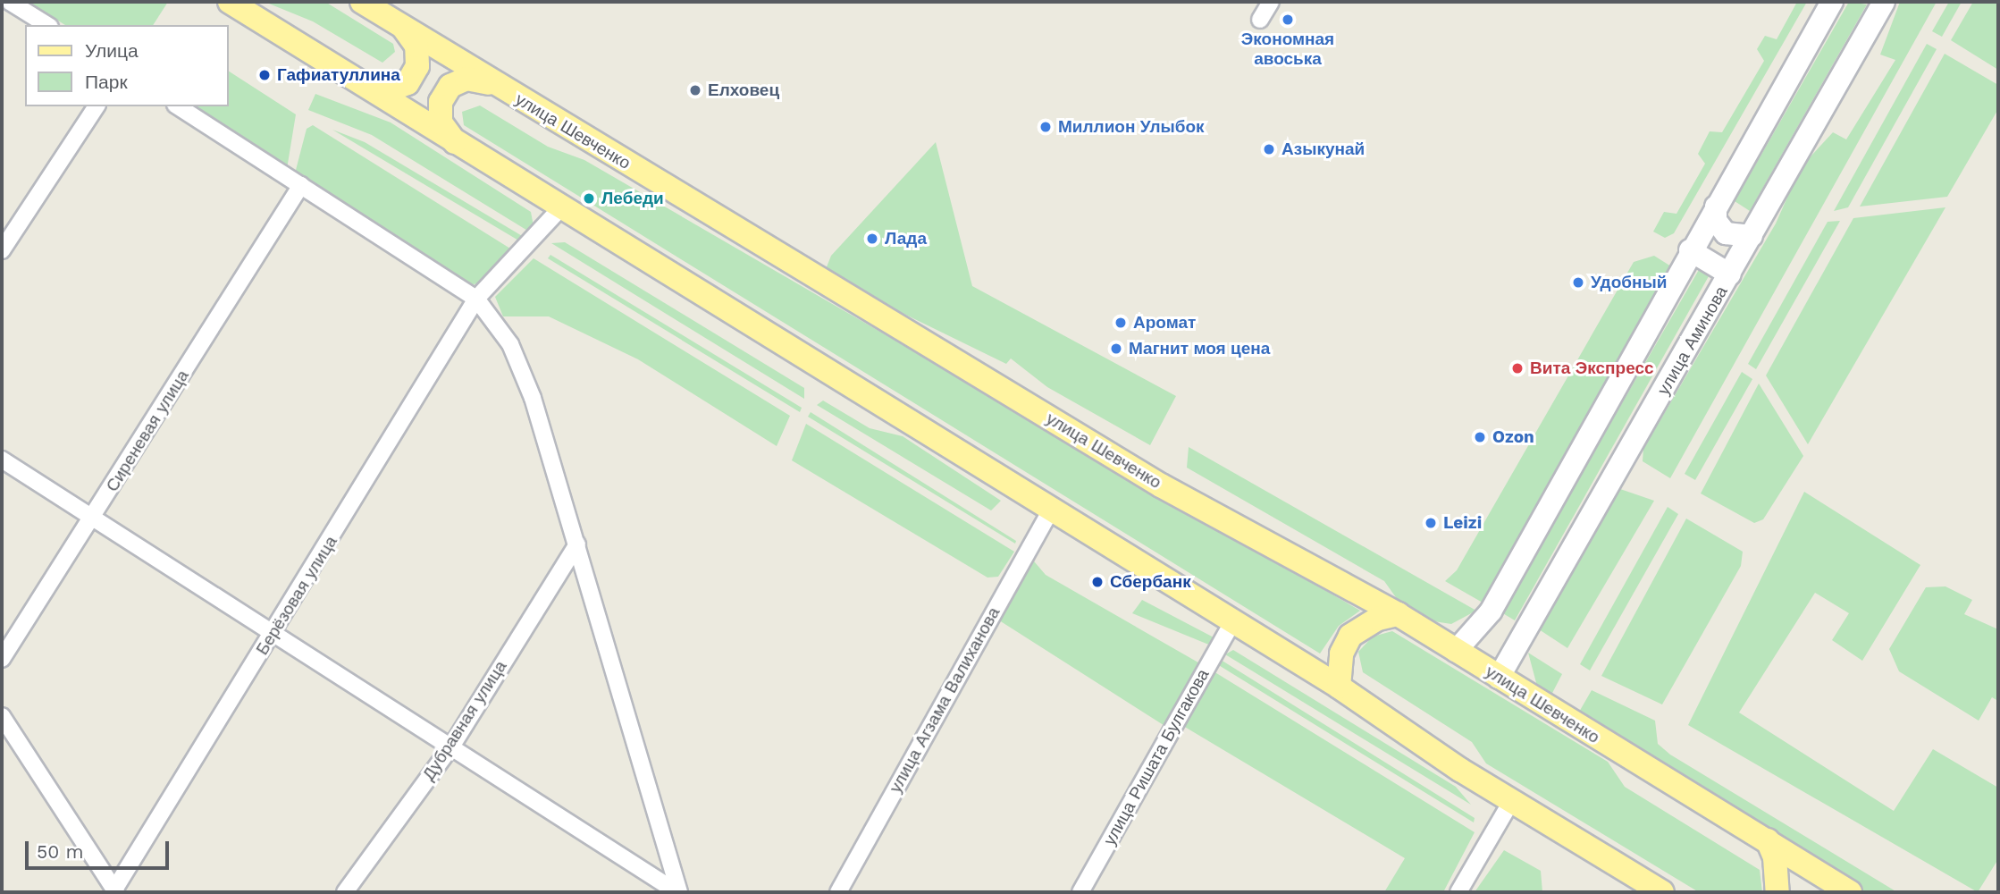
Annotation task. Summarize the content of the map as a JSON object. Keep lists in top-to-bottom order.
{
  "streets": {
    "main road": ["улица Шевченко"],
    "street": [
      "улица Аминова",
      "Сиреневая улица",
      "Берёзовая улица",
      "улица Агзама Валиханова",
      "Дубравная улица",
      "улица Ришата Булгакова"
    ]
  },
  "crossings": [
    ["улица Шевченко", "улица Аминова"]
  ],
  "places": [
    "Экономная авоська",
    "Гафиатуллина",
    "Елховец",
    "Миллион Улыбок",
    "Азыкунай",
    "Лебеди",
    "Лада",
    "Удобный",
    "Аромат",
    "Магнит моя цена",
    "Вита Экспресс",
    "Ozon",
    "Leizi",
    "Сбербанк"
  ],
  "legend": ["Улица", "Парк"],
  "scale_bar": "50 m"
}
